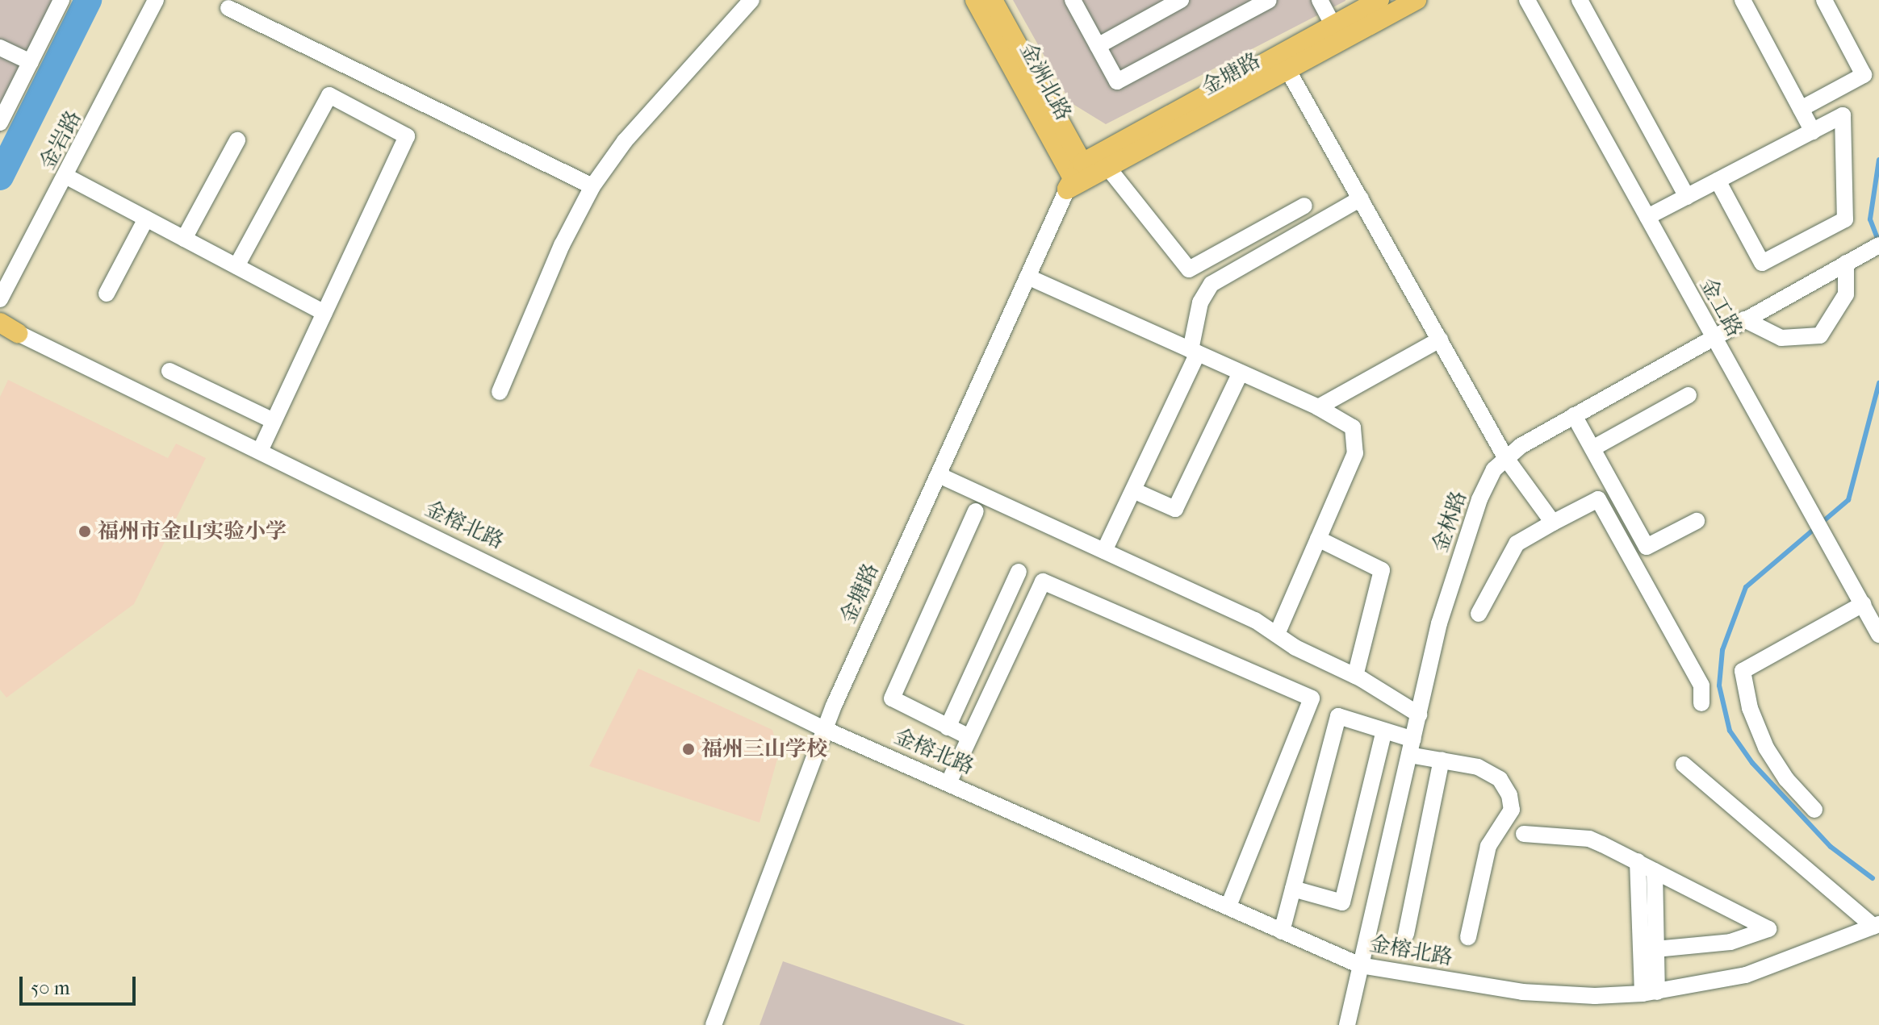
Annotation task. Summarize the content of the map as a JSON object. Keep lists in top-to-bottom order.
{
  "streets": {
    "main road": ["金塘路", "金洲北路", "金榕北路"],
    "street": ["金岩路", "金工路", "金林路"]
  },
  "crossings": [
    ["金塘路", "金洲北路"],
    ["金塘路", "金榕北路"],
    ["金工路", "金林路"],
    ["金林路", "金榕北路"]
  ],
  "places": ["福州市金山实验小学", "福州三山学校"],
  "scale_bar": "50 m"
}
